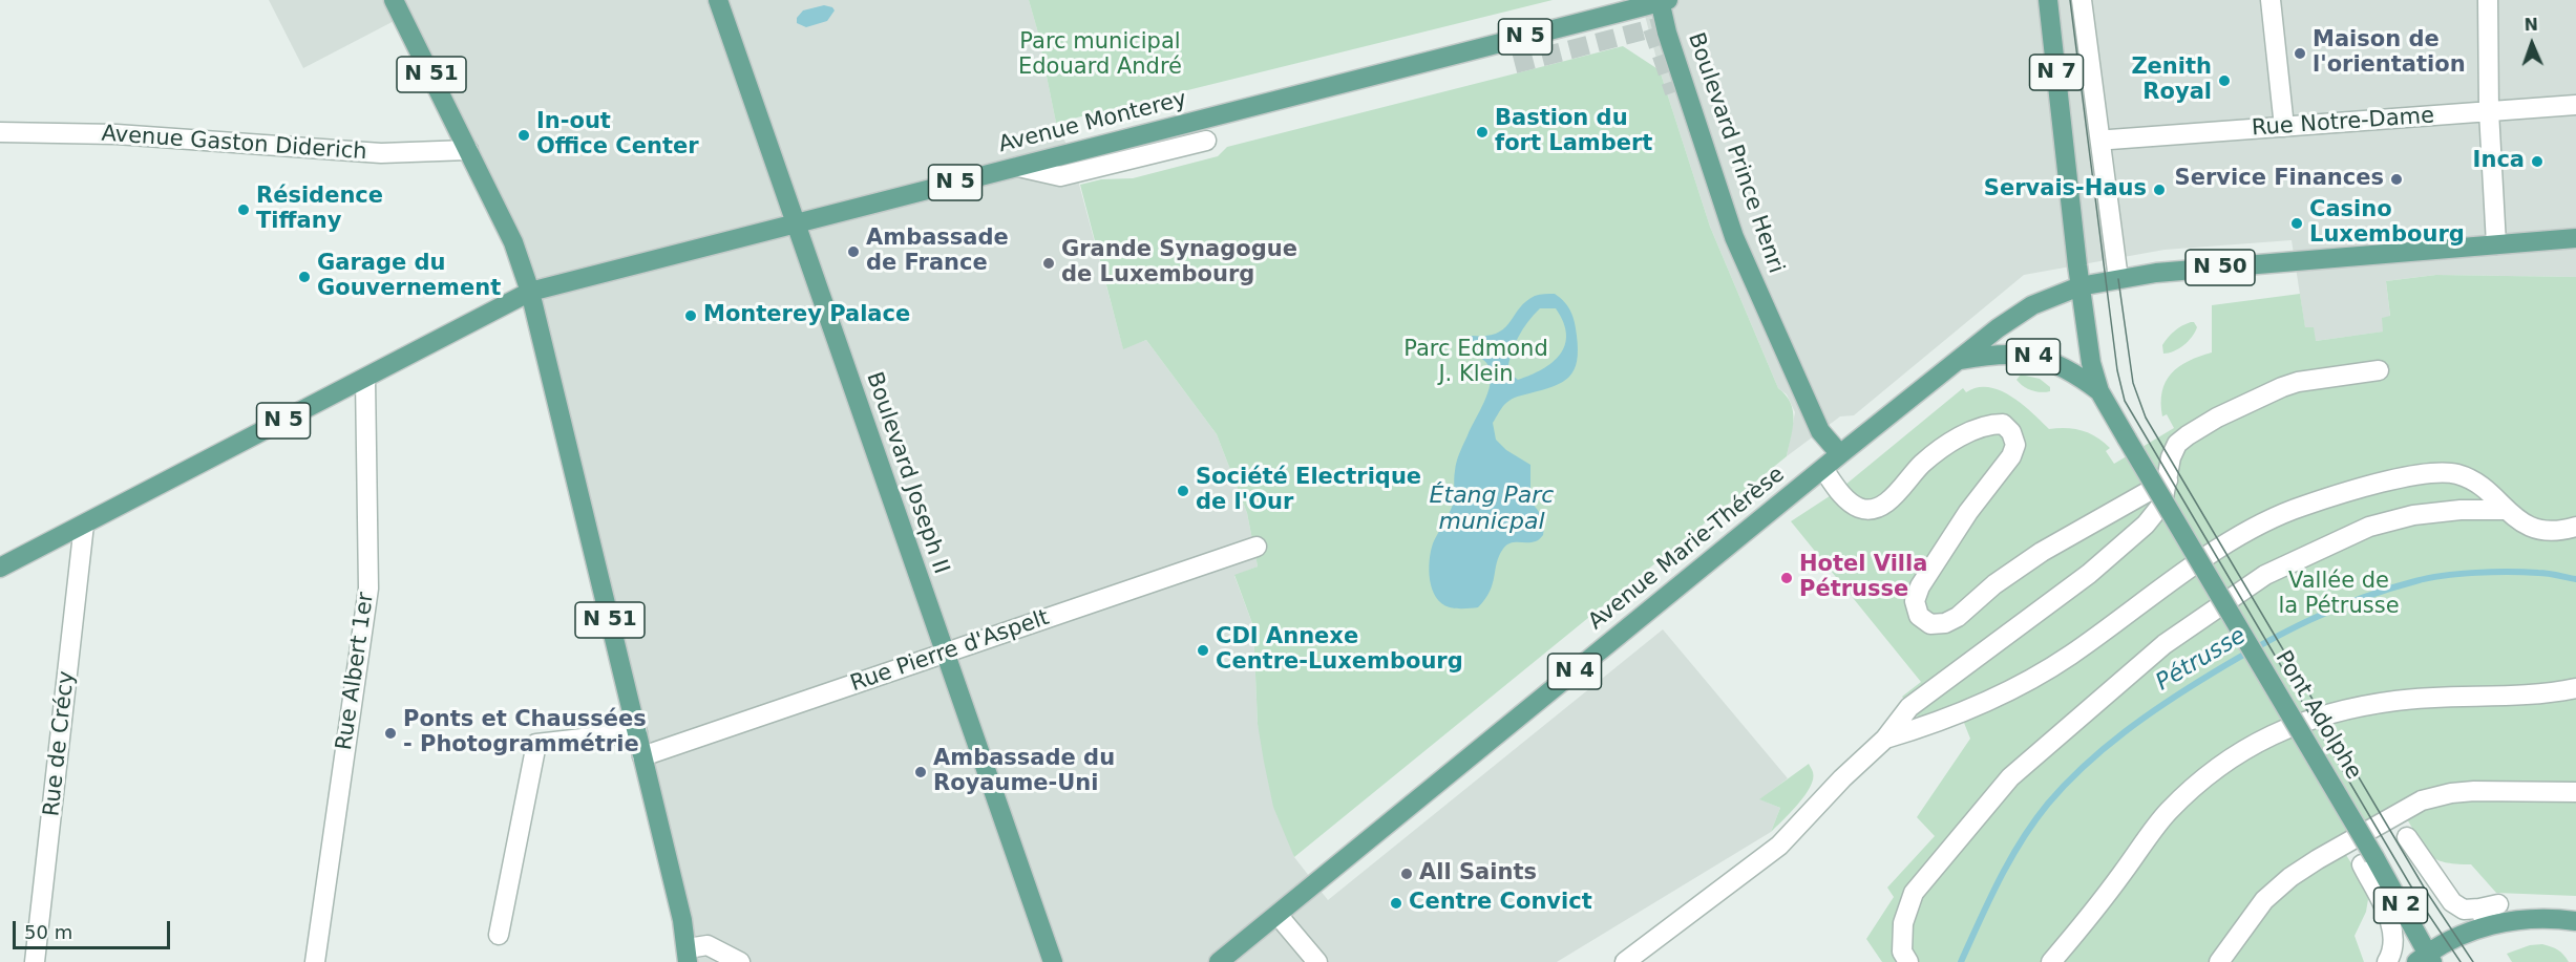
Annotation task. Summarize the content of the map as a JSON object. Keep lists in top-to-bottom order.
{
  "streets": {
    "main road": [
      "N 5",
      "N 7",
      "N 51",
      "Avenue Monterey",
      "Boulevard Prince Henri",
      "N 50",
      "N 4",
      "Boulevard Joseph II",
      "Avenue Marie-Thérèse",
      "Pont Adolphe",
      "N 2"
    ],
    "street": [
      "Rue Notre-Dame",
      "Avenue Gaston Diderich",
      "Rue Pierre d'Aspelt",
      "Rue Albert 1er",
      "Rue de Crécy"
    ]
  },
  "crossings": [
    ["N 5", "N 51"],
    ["N 5", "Avenue Monterey"],
    ["N 5", "Rue Albert 1er"],
    ["N 5", "Rue de Crécy"],
    ["N 7", "N 50"],
    ["N 7", "Avenue Marie-Thérèse"],
    ["N 7", "N 2"],
    ["N 51", "Avenue Monterey"],
    ["N 51", "Avenue Gaston Diderich"],
    ["N 51", "Rue Pierre d'Aspelt"],
    ["Avenue Monterey", "Boulevard Prince Henri"],
    ["Avenue Monterey", "Boulevard Joseph II"],
    ["Boulevard Prince Henri", "Avenue Marie-Thérèse"],
    ["N 50", "Avenue Marie-Thérèse"],
    ["N 50", "N 2"],
    ["N 4", "Avenue Marie-Thérèse"],
    ["N 4", "Pont Adolphe"],
    ["N 4", "N 2"],
    ["Boulevard Joseph II", "Rue Pierre d'Aspelt"],
    ["Avenue Marie-Thérèse", "N 2"],
    ["Pont Adolphe", "N 2"]
  ],
  "water": ["Étang Parc municpal", "Pétrusse"],
  "parks": ["Parc municipal Edouard André", "Parc Edmond J. Klein", "Vallée de la Pétrusse"],
  "places": [
    "Maison de l'orientation",
    "Zenith Royal",
    "Bastion du fort Lambert",
    "In-out Office Center",
    "Inca",
    "Service Finances",
    "Servais-Haus",
    "Résidence Tiffany",
    "Casino Luxembourg",
    "Ambassade de France",
    "Grande Synagogue de Luxembourg",
    "Garage du Gouvernement",
    "Monterey Palace",
    "Société Electrique de l'Our",
    "Hotel Villa Pétrusse",
    "CDI Annexe Centre-Luxembourg",
    "Ponts et Chaussées - Photogrammétrie",
    "Ambassade du Royaume-Uni",
    "All Saints",
    "Centre Convict"
  ],
  "scale_bar": "50 m",
  "north": "top"
}
